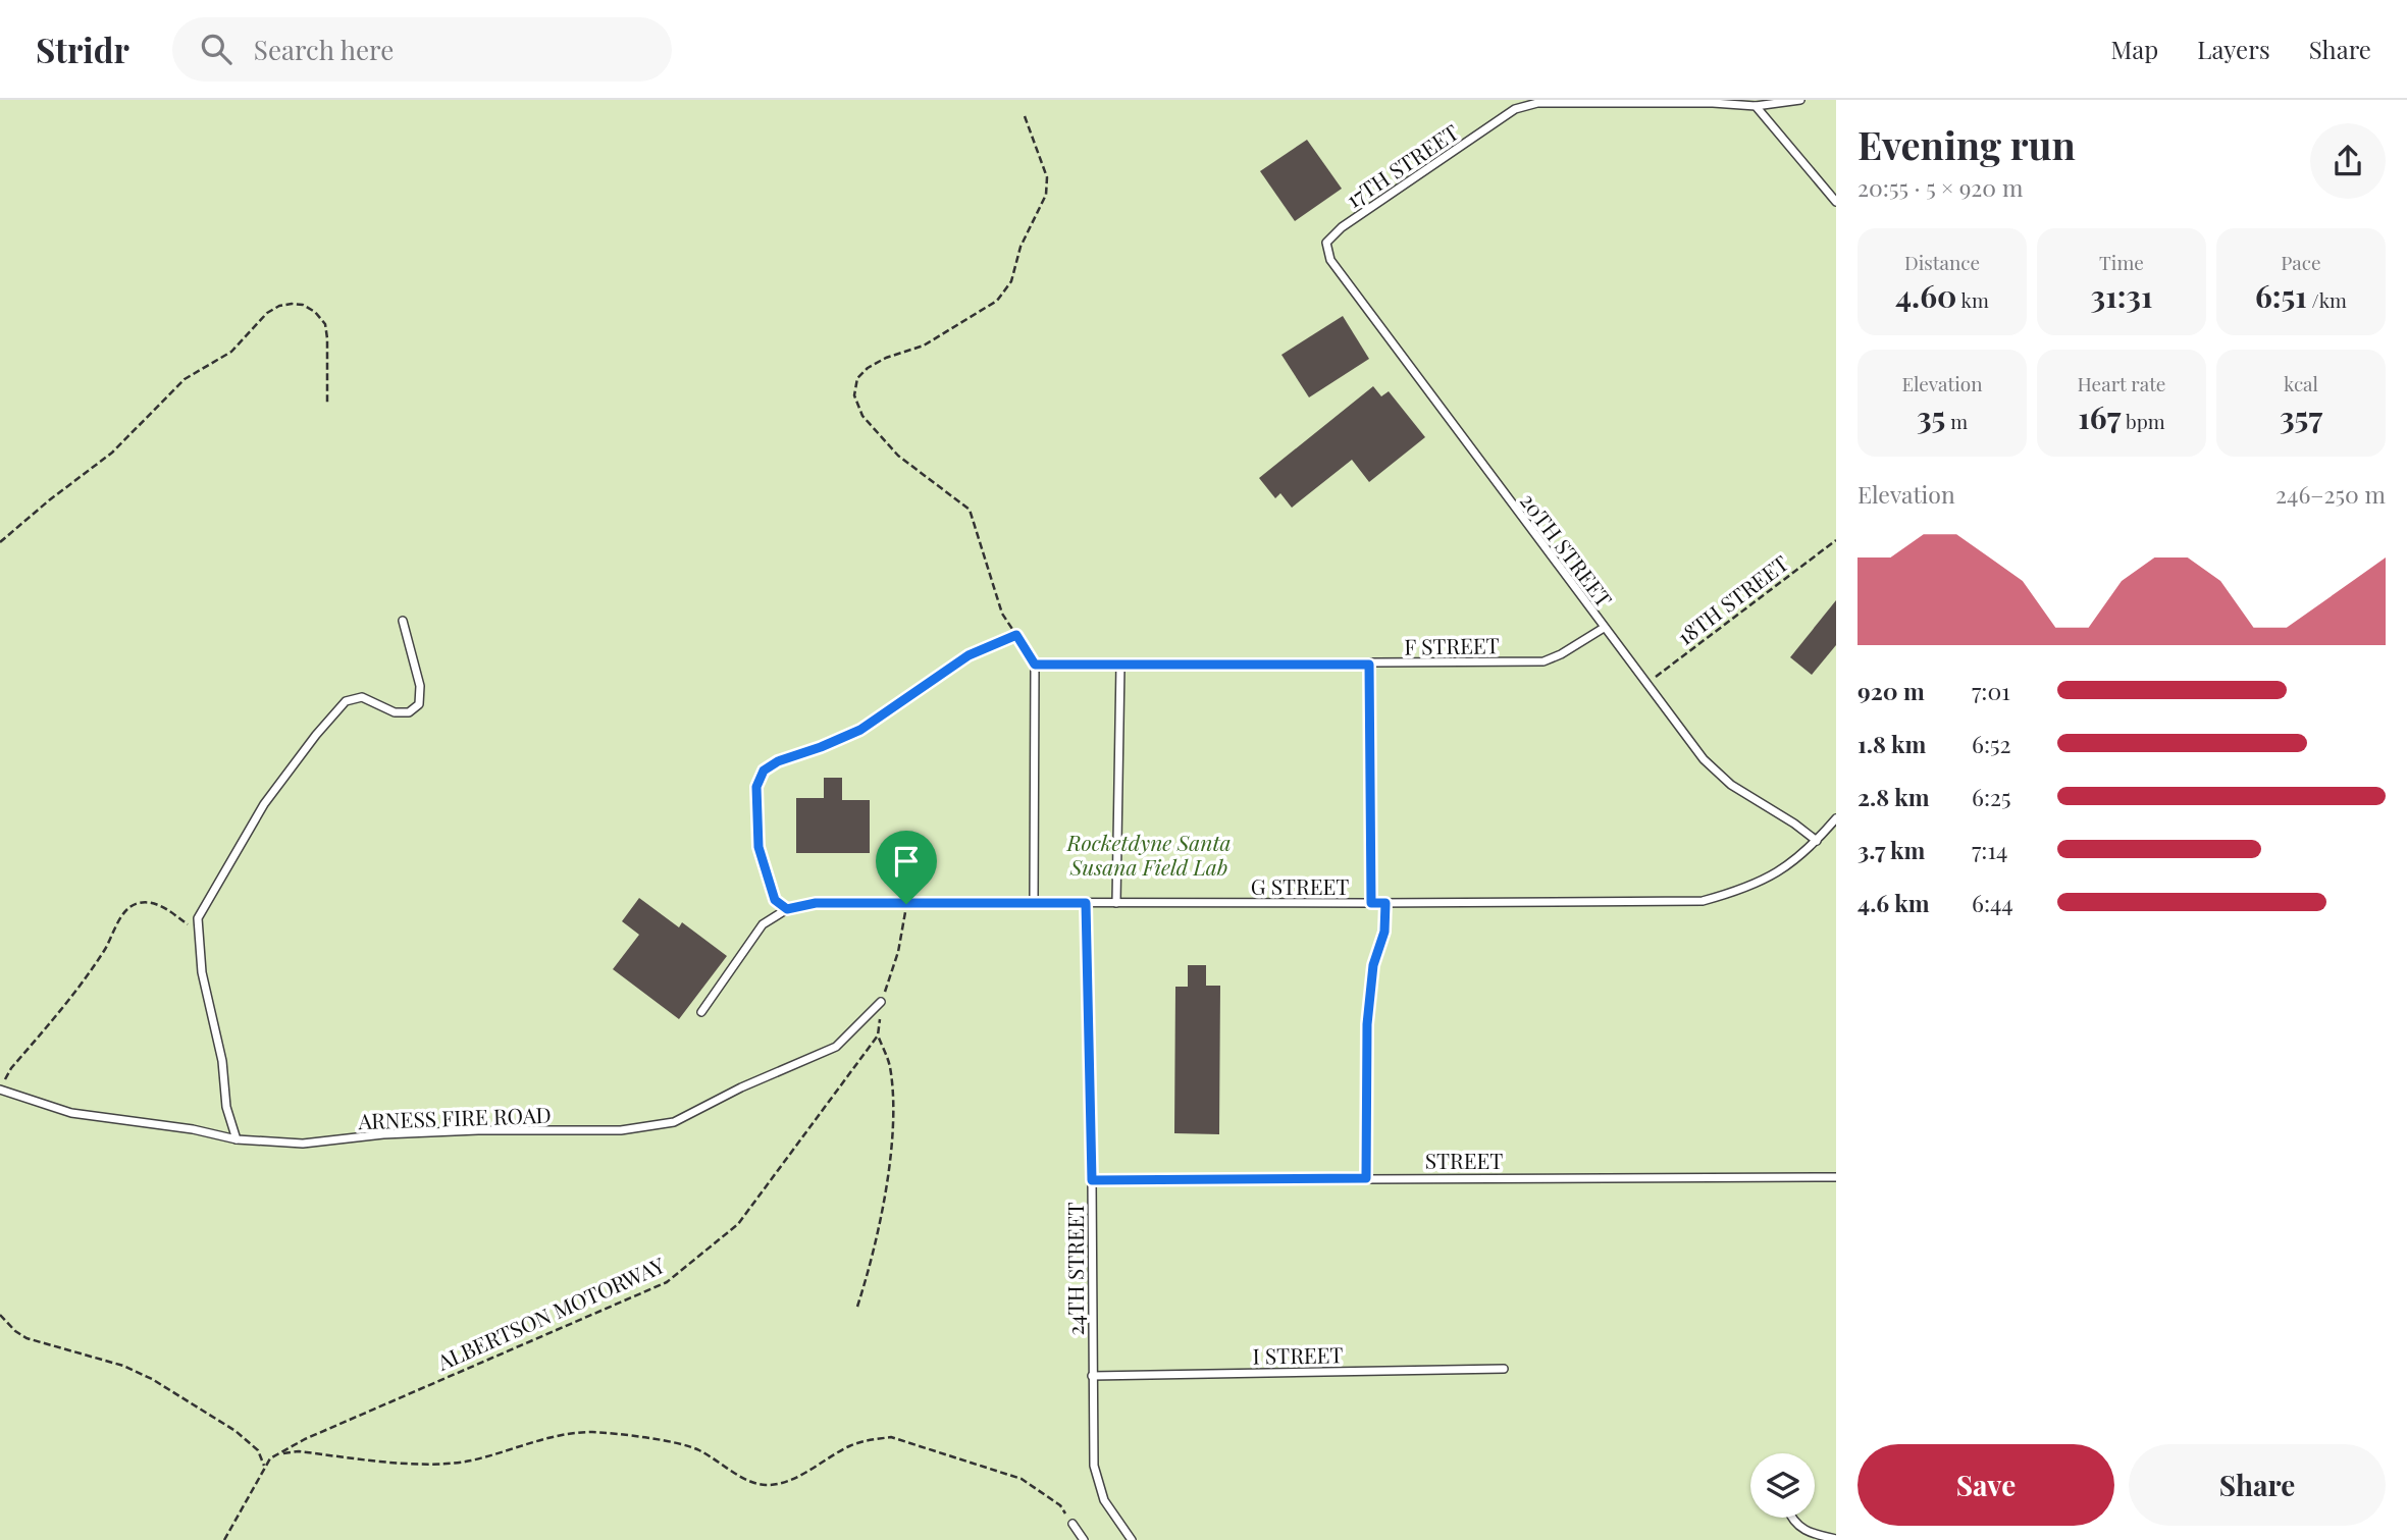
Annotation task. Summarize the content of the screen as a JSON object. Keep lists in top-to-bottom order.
{
  "streets": {
    "lane": [
      "17TH STREET",
      "20TH STREET",
      "F STREET",
      "G STREET",
      "ARNESS FIRE ROAD",
      "STREET",
      "24TH STREET",
      "I STREET"
    ],
    "path": ["18TH STREET", "ALBERTSON MOTORWAY"]
  },
  "crossings": [
    ["17TH STREET", "20TH STREET"],
    ["20TH STREET", "18TH STREET"],
    ["20TH STREET", "F STREET"],
    ["20TH STREET", "G STREET"],
    ["G STREET", "24TH STREET"],
    ["STREET", "24TH STREET"],
    ["24TH STREET", "I STREET"]
  ],
  "parks": ["Rocketdyne Santa Susana Field Lab"],
  "page": {
    "header": "Stridr",
    "search": "Search here",
    "nav": ["Map", "Layers", "Share"],
    "heading": ["Evening run", "20:55 · 5 × 920 m"],
    "stats": [
      ["Distance", "4.60 km"],
      ["Time", "31:31"],
      ["Pace", "6:51 /km"],
      ["Elevation", "35 m"],
      ["Heart rate", "167 bpm"],
      ["kcal", "357"]
    ],
    "chart": ["Elevation", "246–250 m"],
    "list": [
      {
        "name": "920 m",
        "note": "7:01"
      },
      {
        "name": "1.8 km",
        "note": "6:52"
      },
      {
        "name": "2.8 km",
        "note": "6:25"
      },
      {
        "name": "3.7 km",
        "note": "7:14"
      },
      {
        "name": "4.6 km",
        "note": "6:44"
      }
    ],
    "buttons": ["Save", "Share"]
  }
}
